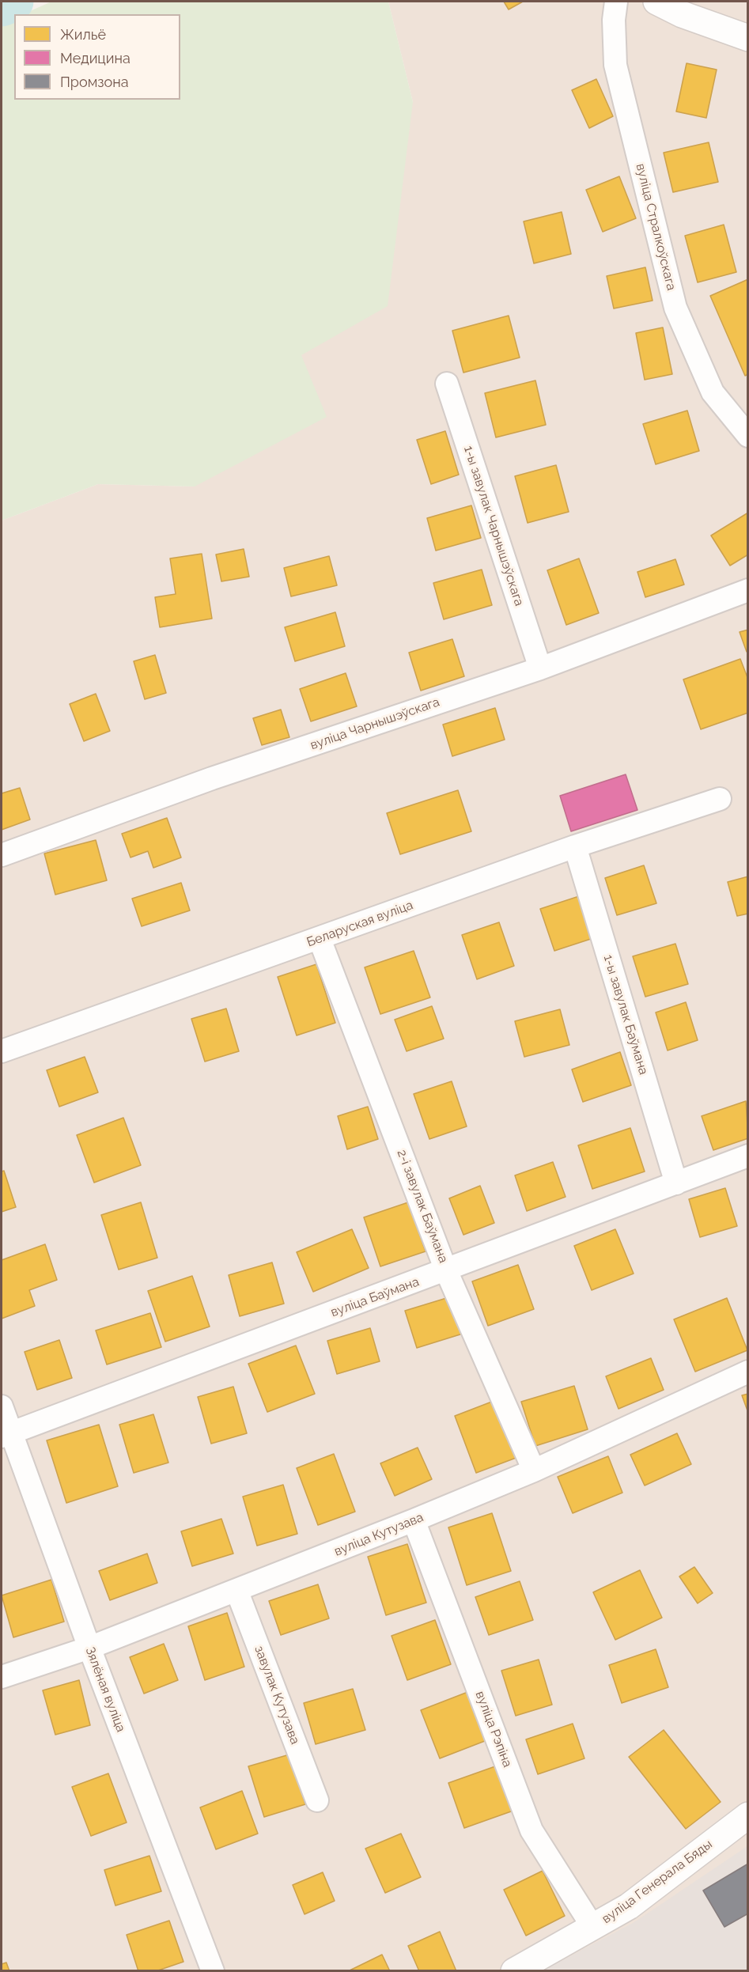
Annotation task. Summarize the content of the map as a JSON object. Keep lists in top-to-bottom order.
{
  "streets": {
    "street": [
      "вуліца Стралкоўскага",
      "1-ы завулак Чарнышэўскага",
      "вуліца Чарнышэўскага",
      "Беларуская вуліца",
      "1-ы завулак Баўмана",
      "2-і завулак Баўмана",
      "вуліца Баўмана",
      "вуліца Кутузава",
      "Зялёная вуліца",
      "завулак Кутузава",
      "вуліца Рэпіна",
      "вуліца Генерала Бяды"
    ]
  },
  "crossings": [
    ["1-ы завулак Чарнышэўскага", "вуліца Чарнышэўскага"],
    ["Беларуская вуліца", "1-ы завулак Баўмана"],
    ["Беларуская вуліца", "2-і завулак Баўмана"],
    ["1-ы завулак Баўмана", "вуліца Баўмана"],
    ["2-і завулак Баўмана", "вуліца Баўмана"],
    ["2-і завулак Баўмана", "вуліца Кутузава"],
    ["вуліца Баўмана", "Зялёная вуліца"],
    ["вуліца Кутузава", "Зялёная вуліца"],
    ["вуліца Кутузава", "завулак Кутузава"],
    ["вуліца Кутузава", "вуліца Рэпіна"],
    ["вуліца Рэпіна", "вуліца Генерала Бяды"]
  ],
  "legend": ["Жильё", "Медицина", "Промзона"]
}
